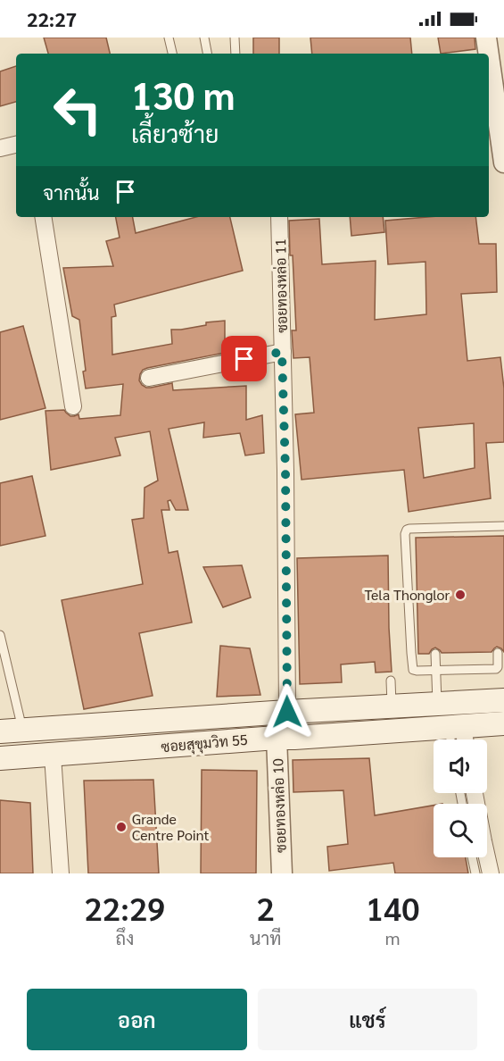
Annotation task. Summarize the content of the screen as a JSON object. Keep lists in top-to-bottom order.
{
  "streets": {
    "main road": ["ซอยสุขุมวิท 55"],
    "street": ["ซอยทองหล่อ 11", "ซอยทองหล่อ 10"]
  },
  "crossings": [
    ["ซอยทองหล่อ 11", "ซอยสุขุมวิท 55"],
    ["ซอยสุขุมวิท 55", "ซอยทองหล่อ 10"]
  ],
  "places": ["Tela Thonglor", "Grande Centre Point"],
  "page": {
    "status": "22:27",
    "turn": ["130 m", "เลี้ยวซ้าย"],
    "then": "จากนั้น",
    "eta": [
      "22:29",
      "ถึง",
      "2",
      "นาที",
      "140",
      "m"
    ],
    "buttons": ["ออก", "แชร์"]
  }
}
